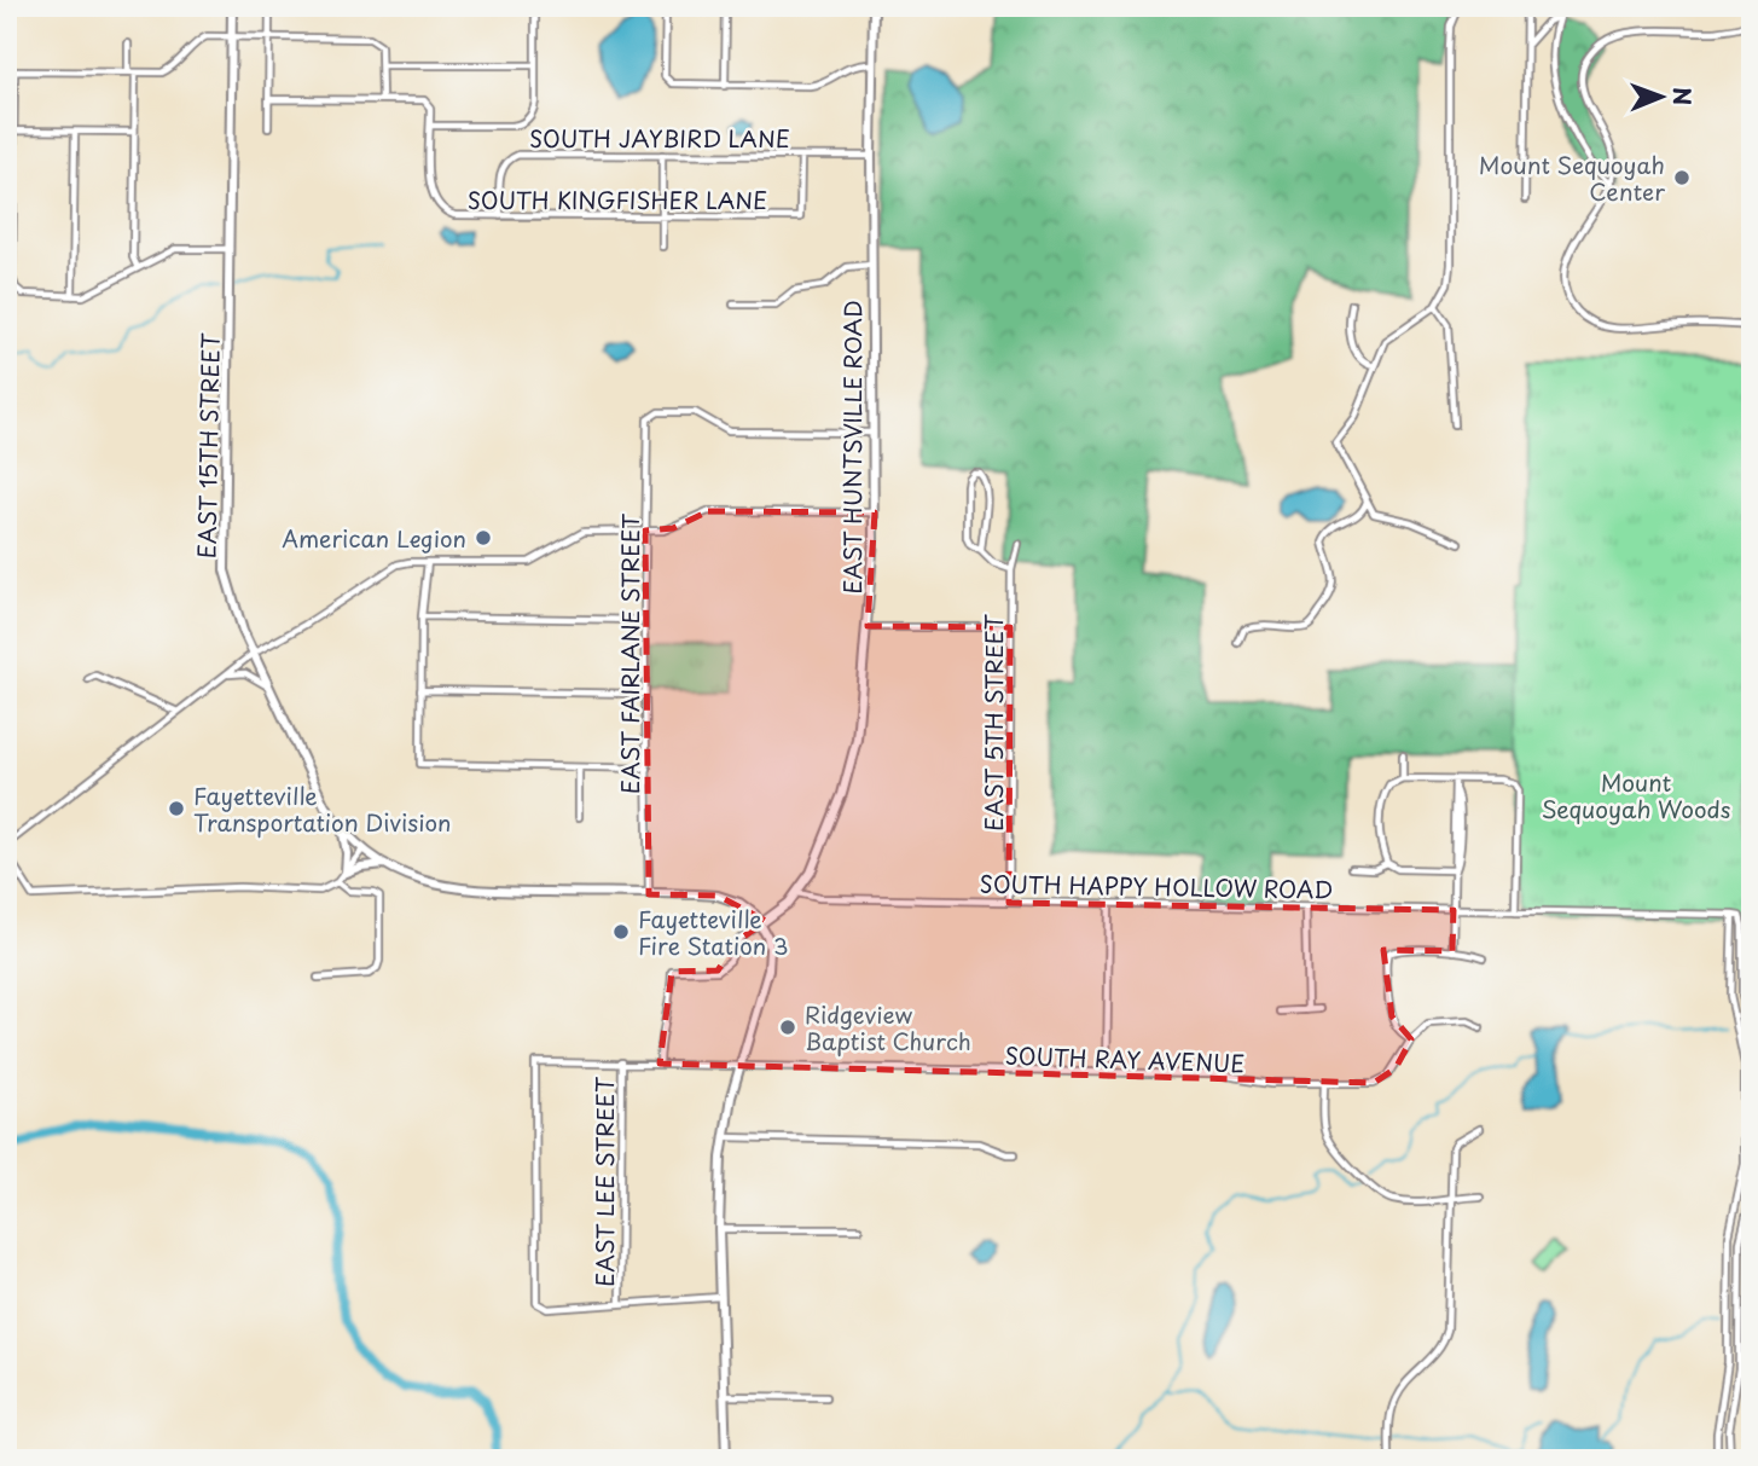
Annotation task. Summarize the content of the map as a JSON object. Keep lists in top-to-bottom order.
{
  "streets": {
    "main road": ["EAST 15TH STREET", "EAST HUNTSVILLE ROAD"],
    "street": [
      "SOUTH JAYBIRD LANE",
      "SOUTH KINGFISHER LANE",
      "EAST FAIRLANE STREET",
      "EAST 5TH STREET",
      "SOUTH HAPPY HOLLOW ROAD",
      "SOUTH RAY AVENUE",
      "EAST LEE STREET"
    ]
  },
  "crossings": [
    ["SOUTH JAYBIRD LANE", "SOUTH KINGFISHER LANE"],
    ["SOUTH JAYBIRD LANE", "EAST HUNTSVILLE ROAD"],
    ["EAST HUNTSVILLE ROAD", "EAST FAIRLANE STREET"],
    ["EAST HUNTSVILLE ROAD", "SOUTH HAPPY HOLLOW ROAD"],
    ["EAST 5TH STREET", "SOUTH HAPPY HOLLOW ROAD"],
    ["SOUTH RAY AVENUE", "EAST LEE STREET"]
  ],
  "parks": ["Mount Sequoyah Woods"],
  "places": [
    "Mount Sequoyah Center",
    "American Legion",
    "Fayetteville Transportation Division",
    "Fayetteville Fire Station 3",
    "Ridgeview Baptist Church"
  ],
  "north": "right"
}
